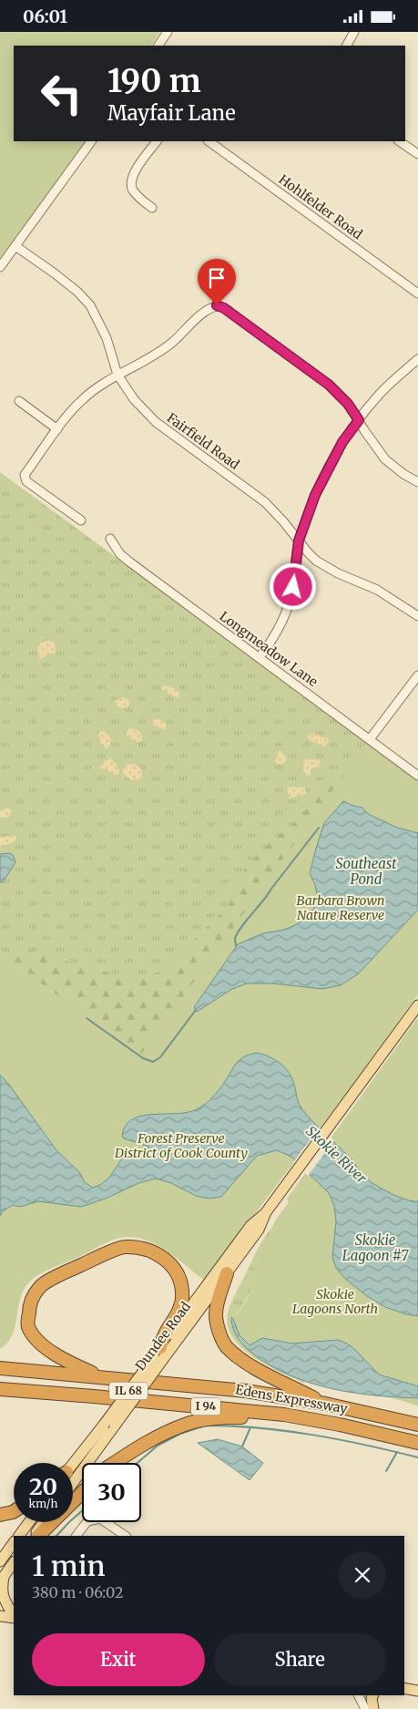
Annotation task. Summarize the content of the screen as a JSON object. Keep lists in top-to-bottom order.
{
  "streets": {
    "highway": ["Edens Expressway", "I 94"],
    "main road": ["Dundee Road", "IL 68"],
    "street": ["Hohlfelder Road", "Fairfield Road", "Longmeadow Lane"]
  },
  "water": ["Southeast Pond", "Skokie River", "Skokie Lagoon #7"],
  "parks": ["Barbara Brown Nature Reserve", "Forest Preserve District of Cook County", "Skokie Lagoons North"],
  "page": {
    "status": "06:01",
    "turn": ["190 m", "Mayfair Lane"],
    "speed": "20 km/h",
    "limit": "30",
    "heading": ["1 min", "380 m · 06:02"],
    "buttons": ["Exit", "Share"]
  }
}
